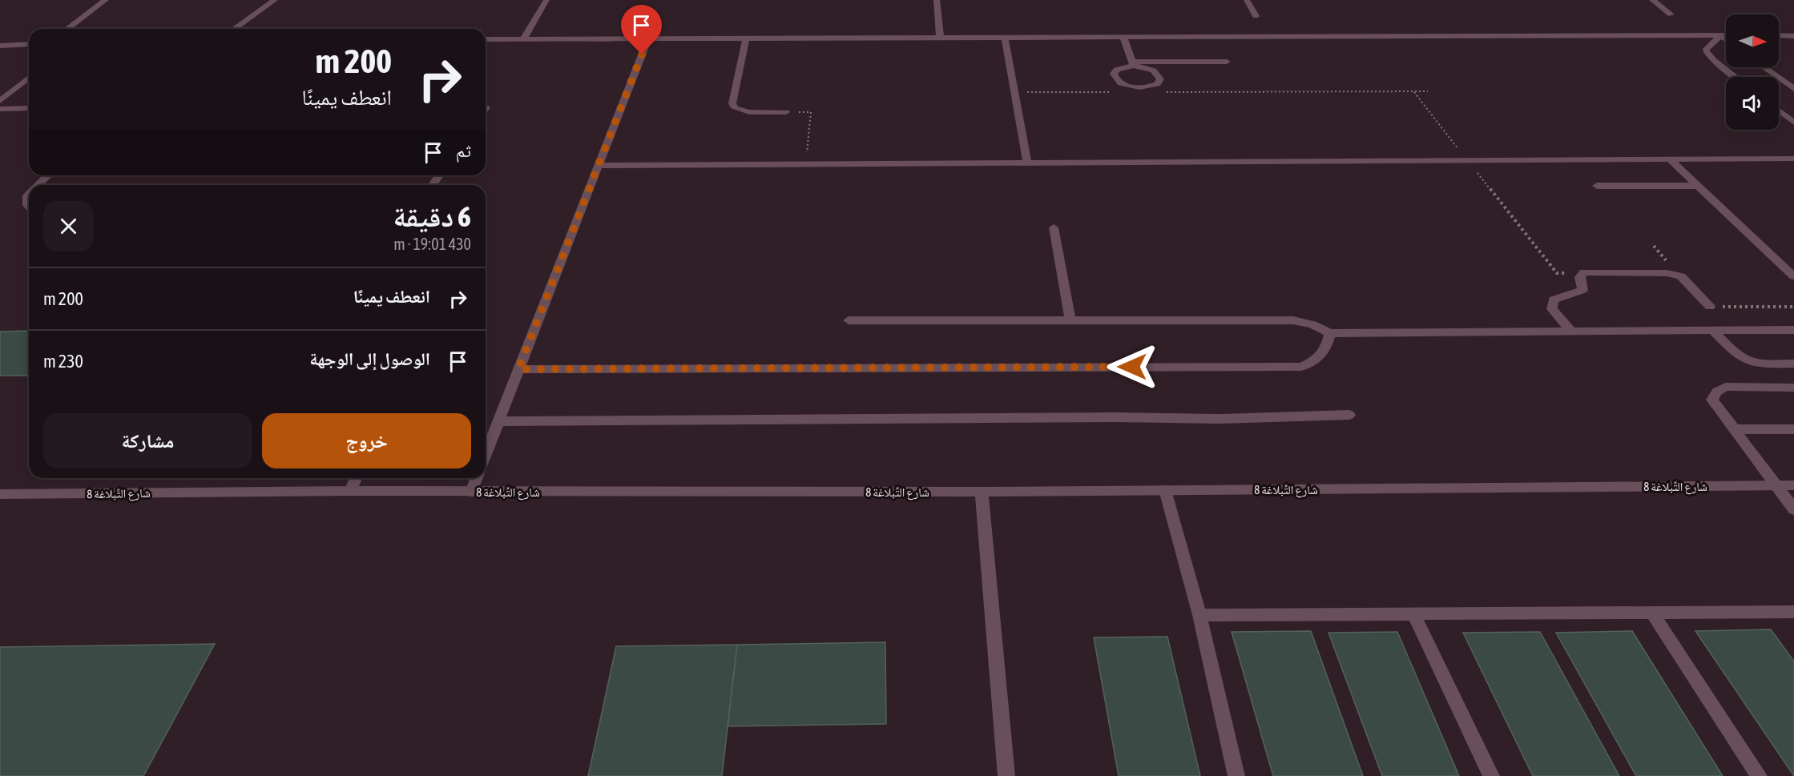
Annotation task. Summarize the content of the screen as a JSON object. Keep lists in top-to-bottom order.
{
  "streets": {
    "street": ["شارع التِّبلاغة 8"]
  },
  "north": "right",
  "page": {
    "turn": ["200 m", "انعطف يمينًا"],
    "then": "ثم",
    "heading": ["6 دقيقة", "430 m · 19:01"],
    "list": [
      {
        "name": "انعطف يمينًا",
        "value": "200 m"
      },
      {
        "name": "الوصول إلى الوجهة",
        "value": "230 m"
      }
    ],
    "buttons": ["خروج", "مشاركة"]
  }
}
